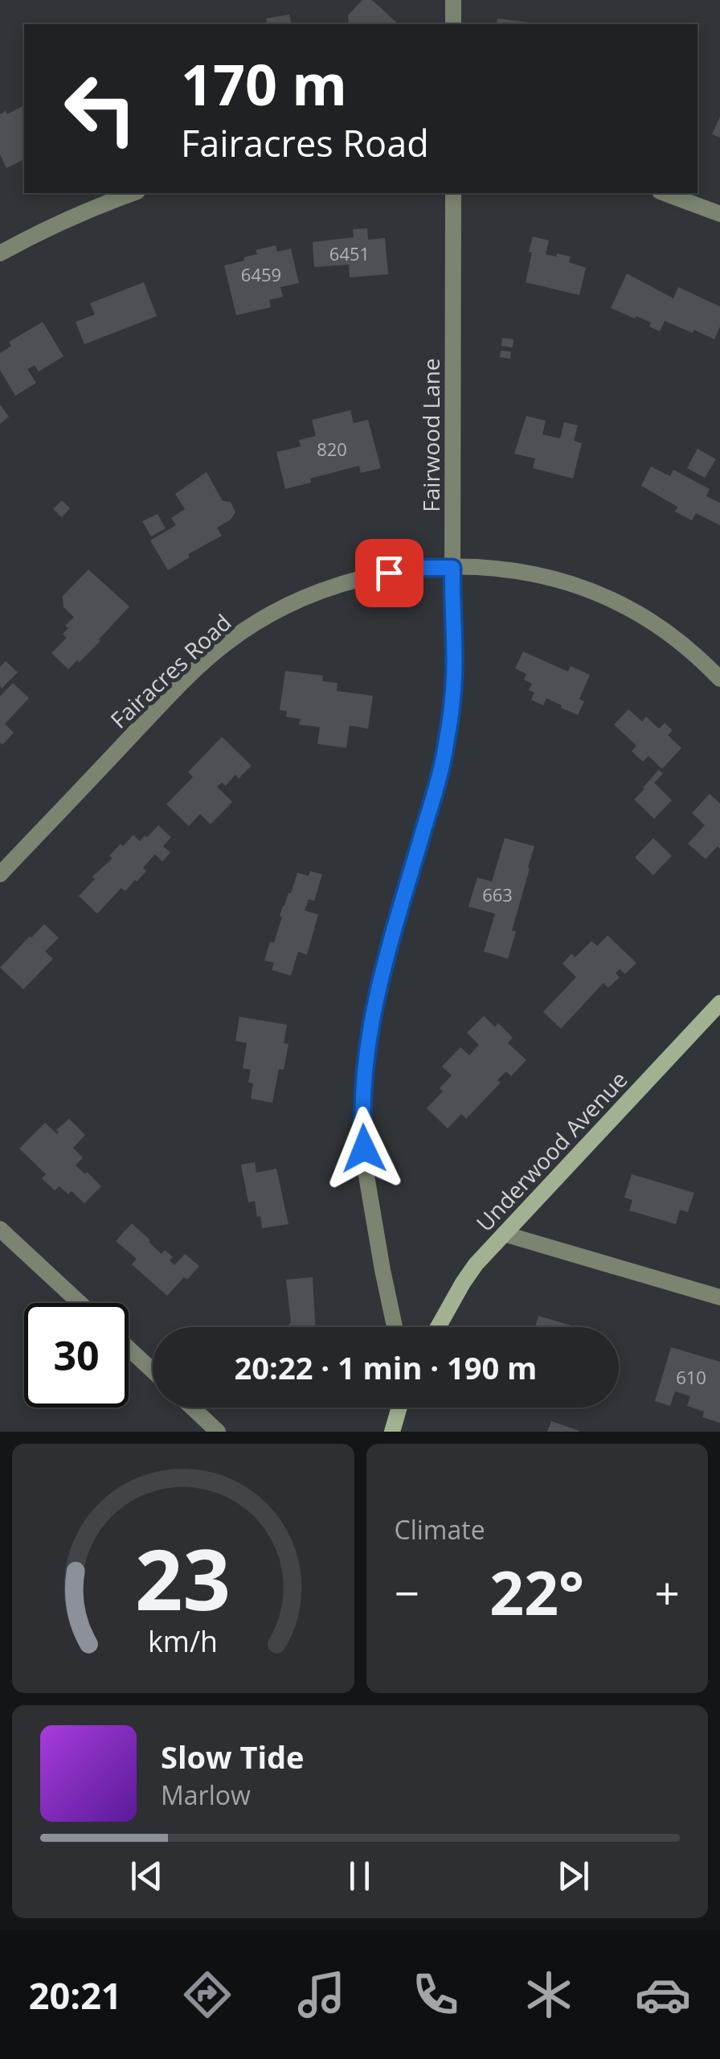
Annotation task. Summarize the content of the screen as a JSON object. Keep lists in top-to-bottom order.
{
  "streets": {
    "main road": ["Underwood Avenue"],
    "street": ["Fairwood Lane", "Fairacres Road"]
  },
  "crossings": [
    ["Fairwood Lane", "Fairacres Road"]
  ],
  "house_numbers": [
    "6451",
    "6459",
    "820",
    "663",
    "610"
  ],
  "page": {
    "turn": ["170 m", "Fairacres Road"],
    "limit": "30",
    "trip": "20:22 · 1 min · 190 m",
    "tile": "Climate",
    "heat": ["−", "22°", "+"],
    "song": ["Slow Tide", "Marlow"],
    "tabs": "20:21",
    "gauge": ["23", "km/h"]
  }
}
